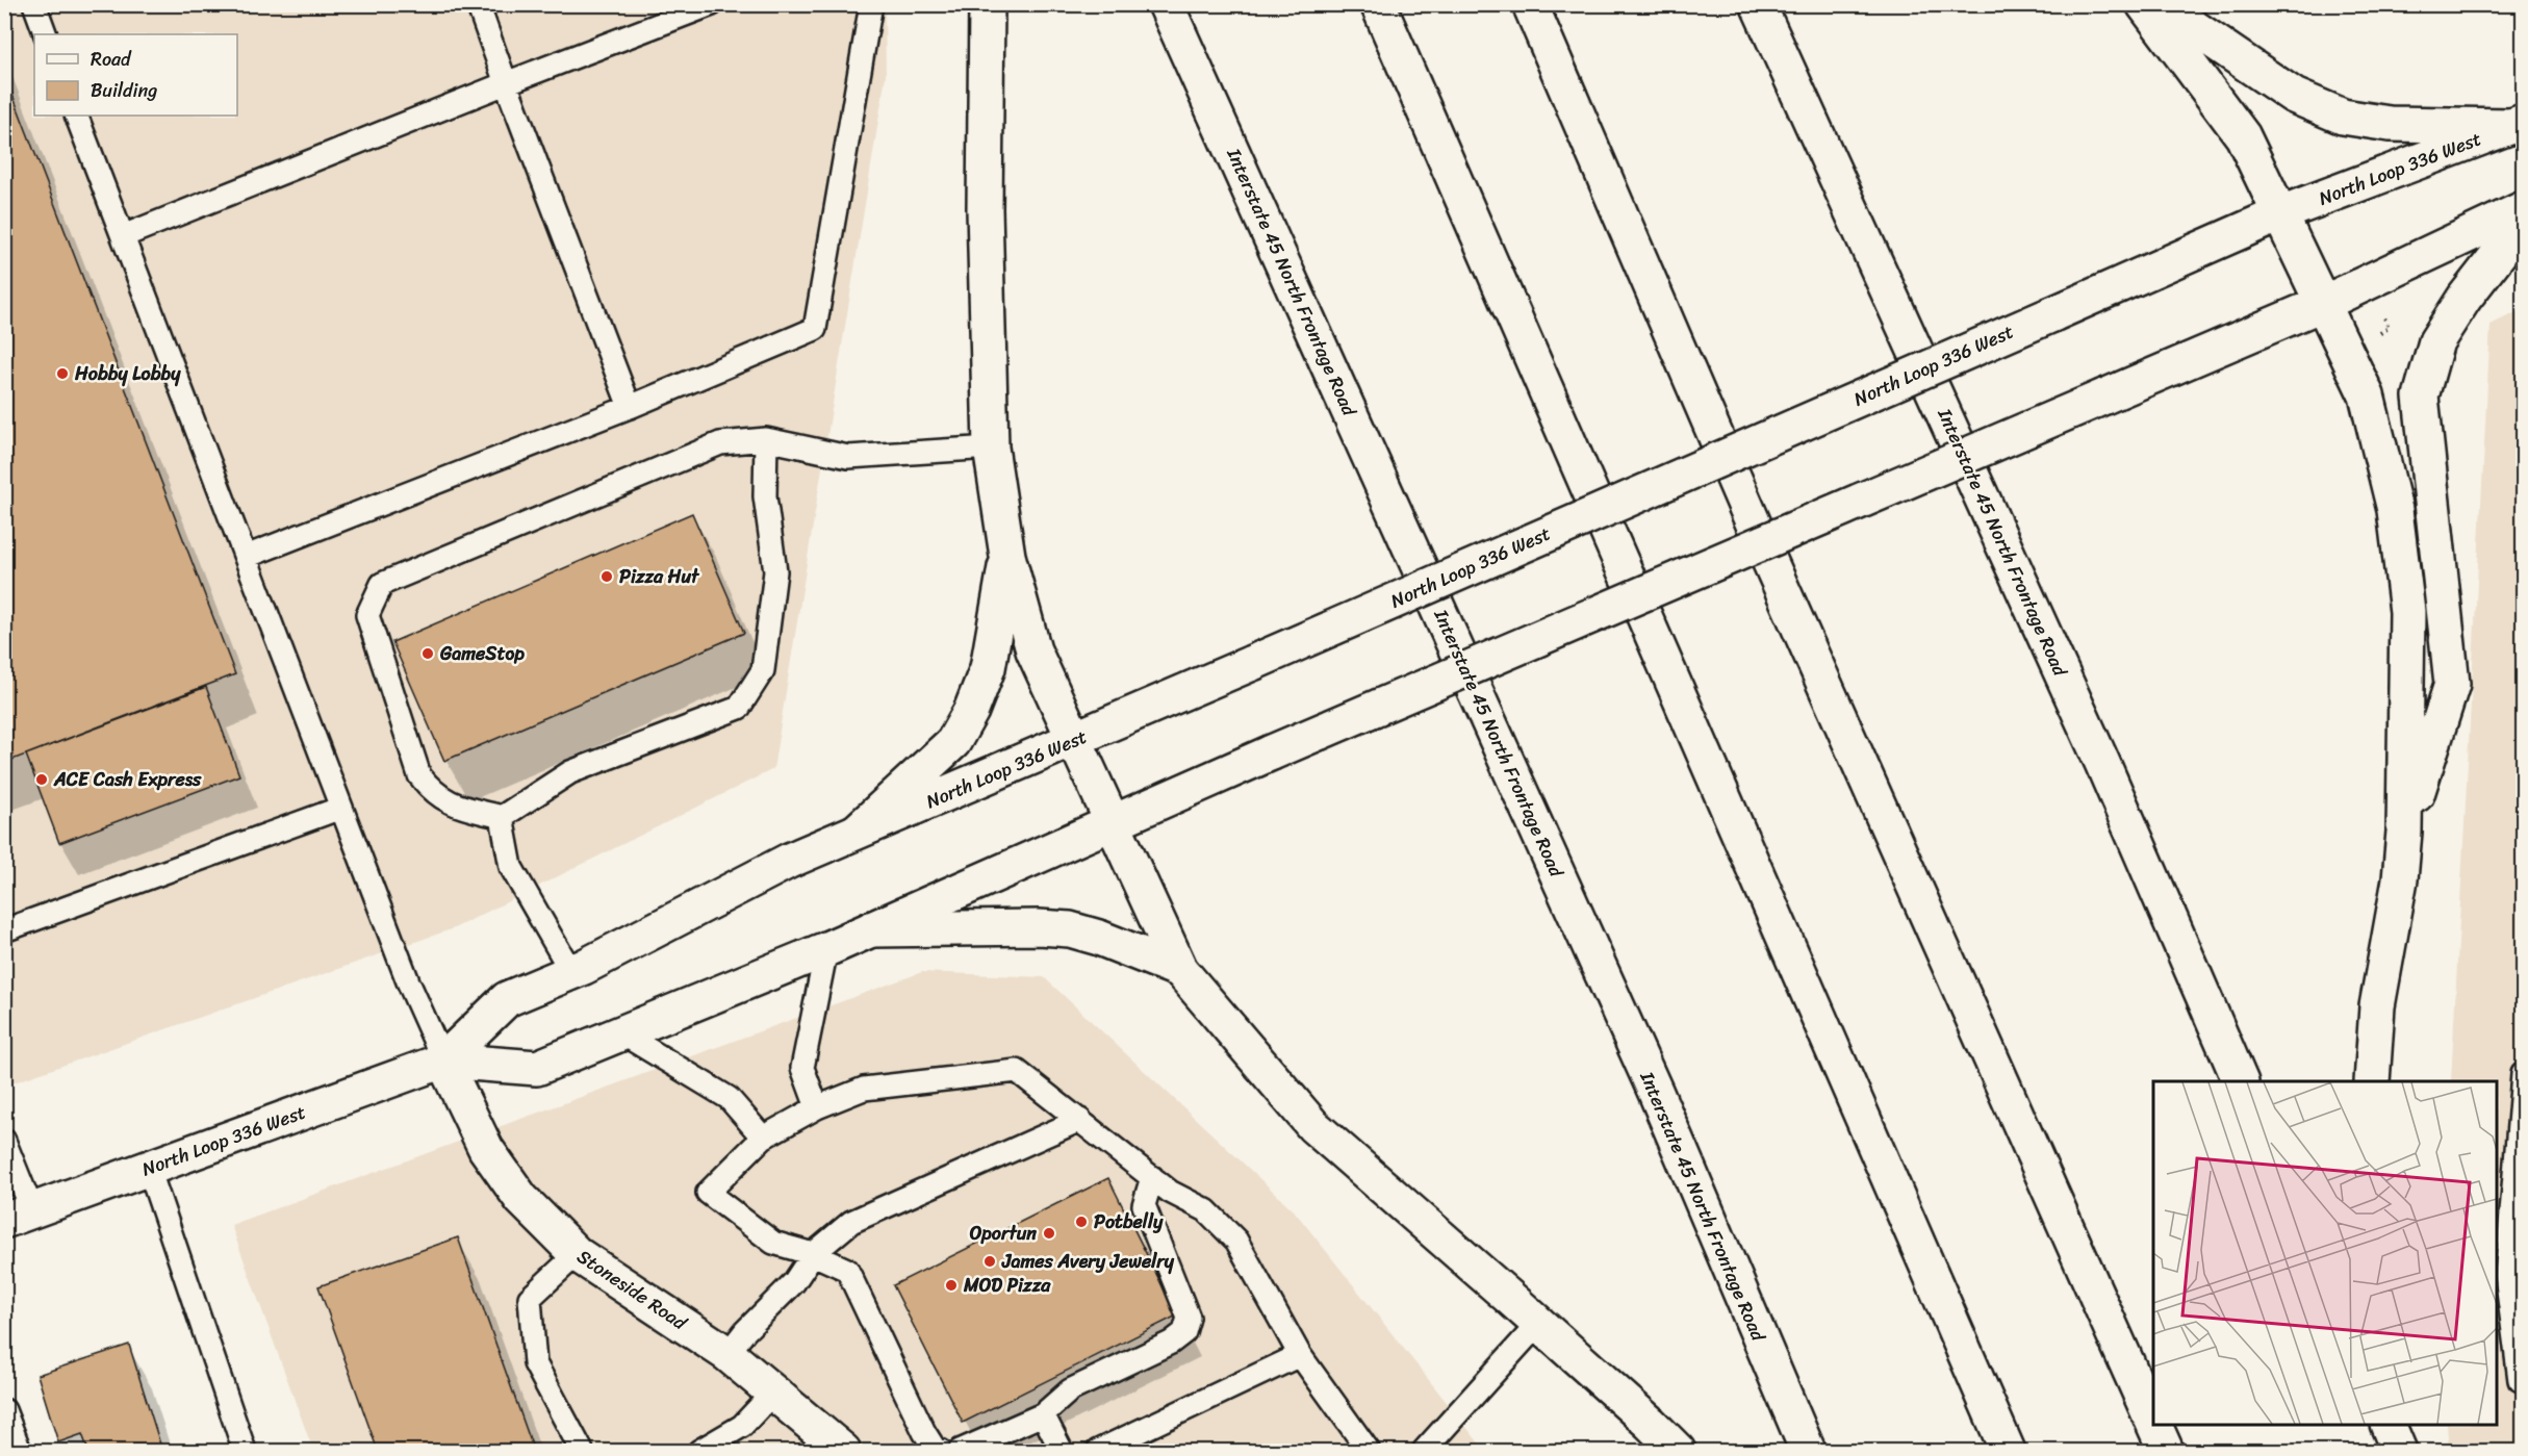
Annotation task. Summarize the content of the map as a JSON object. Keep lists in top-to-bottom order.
{
  "streets": {
    "main road": ["North Loop 336 West", "Interstate 45 North Frontage Road", "Stoneside Road"]
  },
  "crossings": [
    ["North Loop 336 West", "Stoneside Road"]
  ],
  "places": [
    "Hobby Lobby",
    "Pizza Hut",
    "GameStop",
    "ACE Cash Express",
    "Potbelly",
    "Oportun",
    "James Avery Jewelry",
    "MOD Pizza"
  ],
  "legend": ["Road", "Building"]
}
